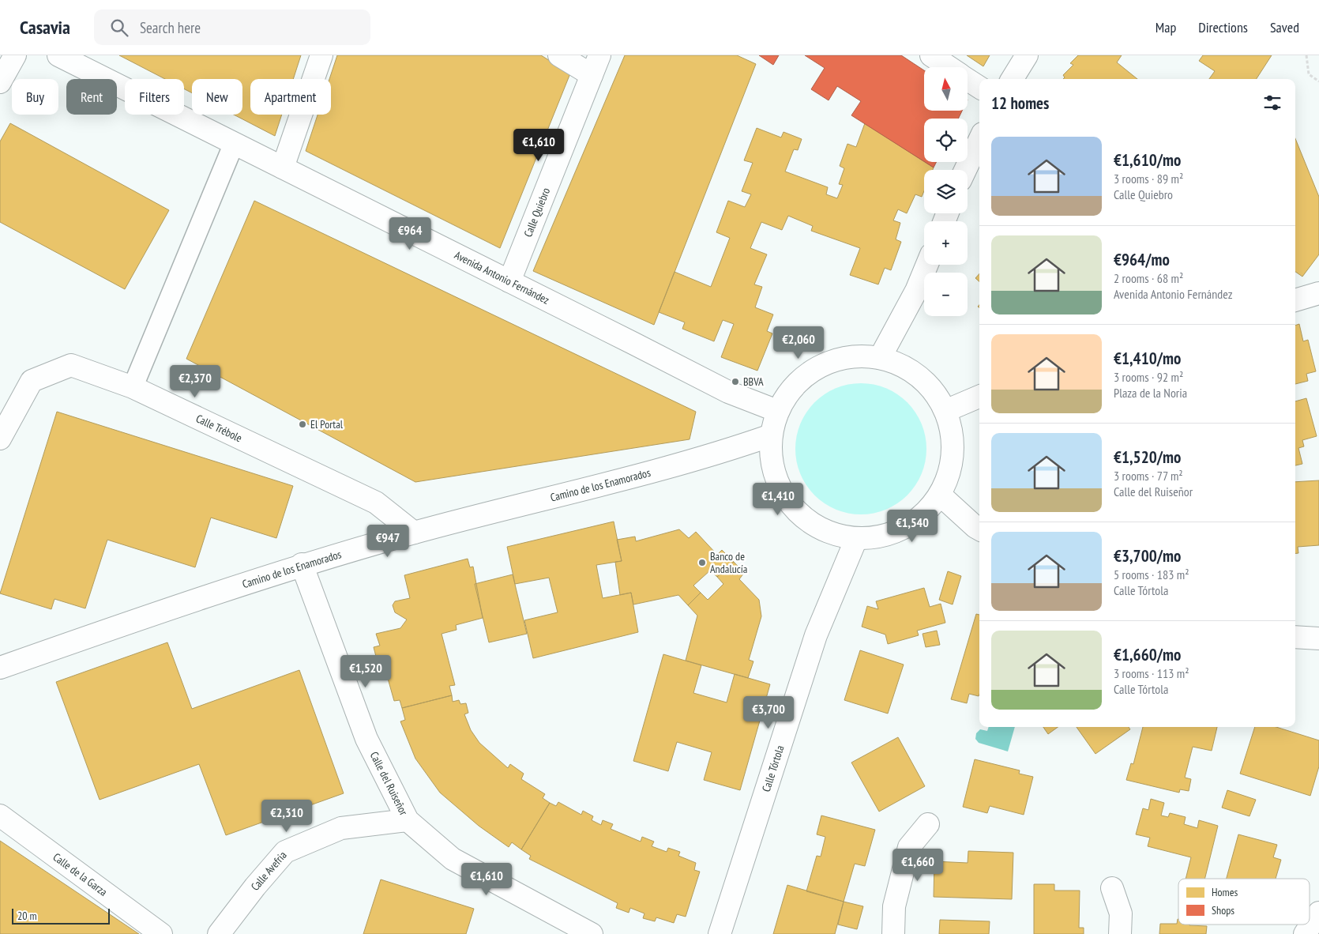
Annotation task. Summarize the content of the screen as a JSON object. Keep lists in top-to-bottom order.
{
  "streets": {
    "street": [
      "Calle Quiebro",
      "Avenida Antonio Fernández",
      "Calle Trébole",
      "Camino de los Enamorados",
      "Calle Tórtola",
      "Calle del Ruiseñor",
      "Calle Avefria",
      "Calle de la Garza"
    ]
  },
  "crossings": [
    ["Calle Quiebro", "Avenida Antonio Fernández"],
    ["Calle Trébole", "Camino de los Enamorados"],
    ["Camino de los Enamorados", "Calle del Ruiseñor"],
    ["Calle del Ruiseñor", "Calle Avefria"]
  ],
  "places": ["BBVA", "El Portal", "Banco de Andalucía"],
  "legend": ["Homes", "Shops"],
  "scale_bar": "20 m",
  "north": "top",
  "page": {
    "header": "Casavia",
    "search": "Search here",
    "nav": ["Map", "Directions", "Saved"],
    "map_buttons": ["+", "−"],
    "chip": [
      "Buy",
      "Rent",
      "Filters",
      "New",
      "Apartment"
    ],
    "heading": "12 homes",
    "list": [
      {
        "name": "€1,610/mo",
        "note": "3 rooms · 89 m² · Calle Quiebro"
      },
      {
        "name": "€964/mo",
        "note": "2 rooms · 68 m² · Avenida Antonio Fernández"
      },
      {
        "name": "€1,410/mo",
        "note": "3 rooms · 92 m² · Plaza de la Noria"
      },
      {
        "name": "€1,520/mo",
        "note": "3 rooms · 77 m² · Calle del Ruiseñor"
      },
      {
        "name": "€3,700/mo",
        "note": "5 rooms · 183 m² · Calle Tórtola"
      },
      {
        "name": "€1,660/mo",
        "note": "3 rooms · 113 m² · Calle Tórtola"
      }
    ],
    "price": [
      "€1,610",
      "€964",
      "€2,060",
      "€2,370",
      "€1,410",
      "€1,540",
      "€947",
      "€1,520",
      "€3,700",
      "€2,310",
      "€1,660",
      "€1,610"
    ],
    "scale": "20 m"
  }
}
